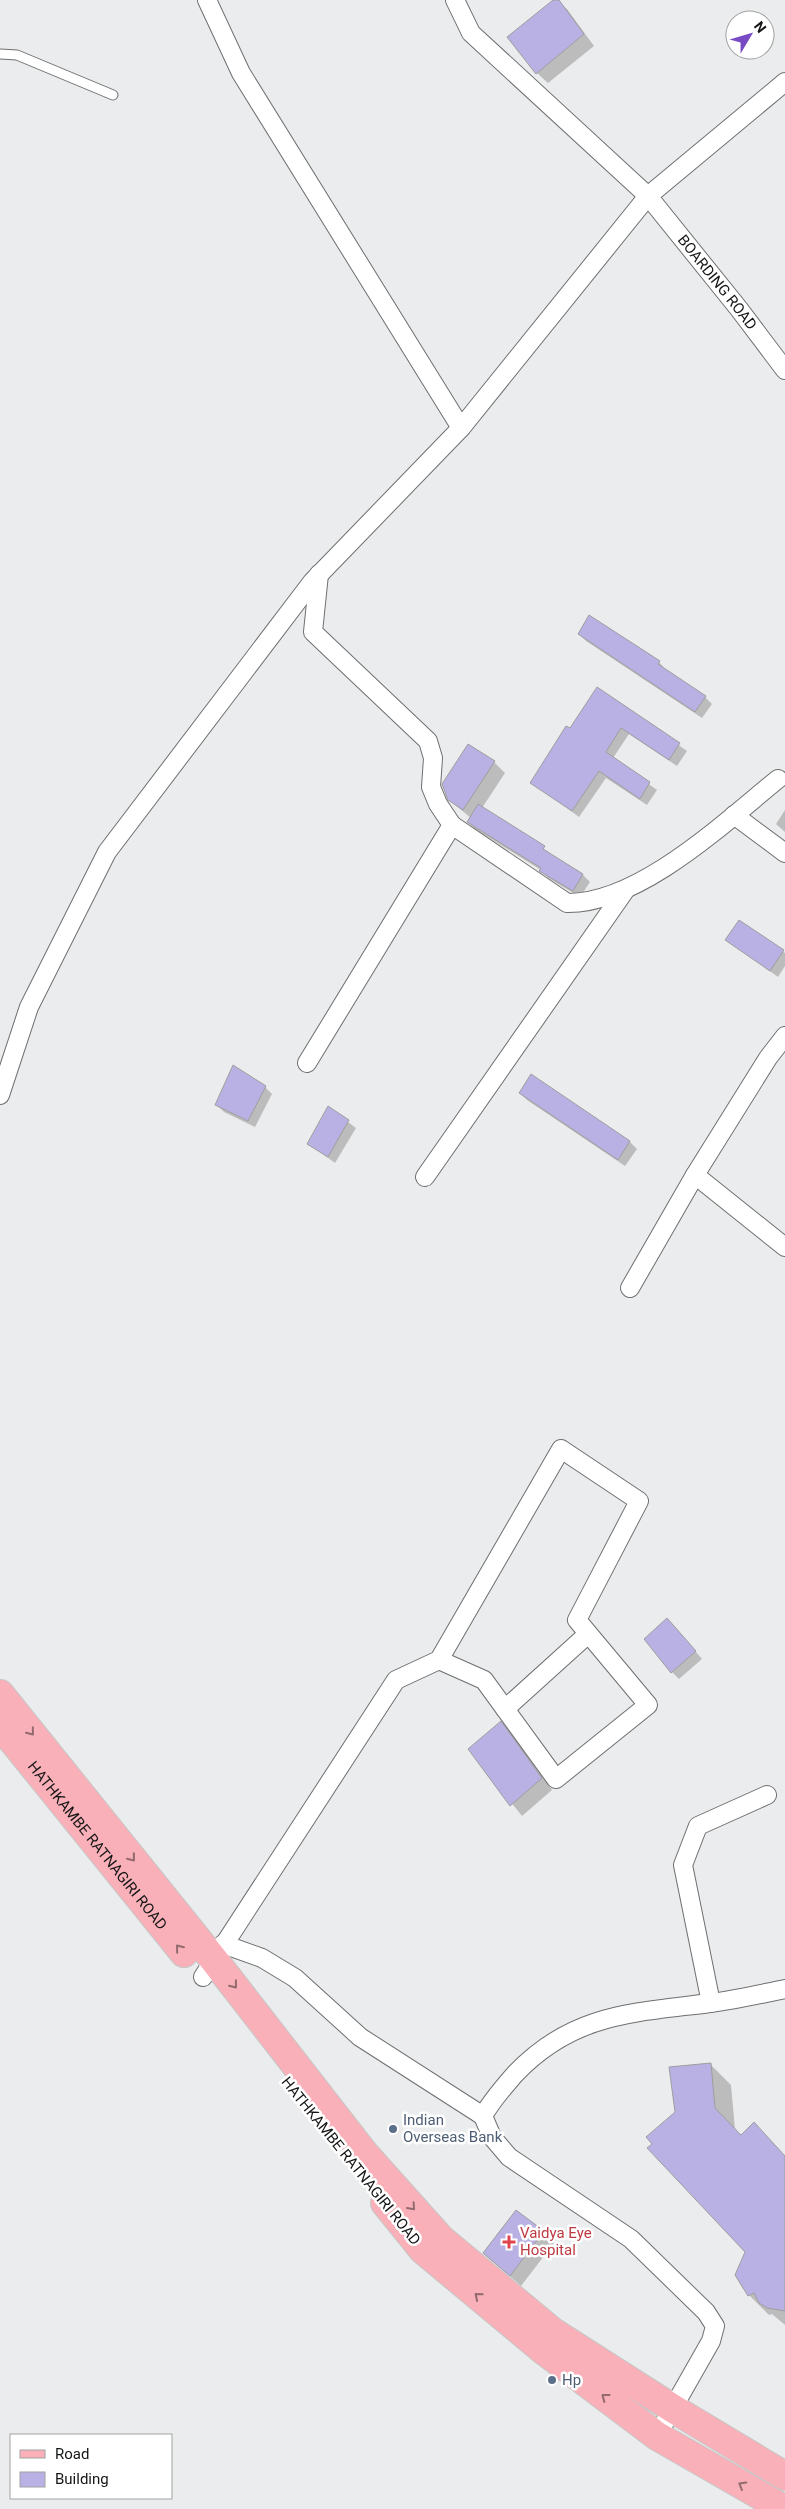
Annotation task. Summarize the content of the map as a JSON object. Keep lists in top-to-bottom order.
{
  "streets": {
    "main road": ["HATHKAMBE RATNAGIRI ROAD"],
    "street": ["BOARDING ROAD"]
  },
  "places": {
    "other": ["Indian Overseas Bank", "Hp"],
    "health": ["Vaidya Eye Hospital"]
  },
  "legend": ["Road", "Building"],
  "north": "top right"
}
